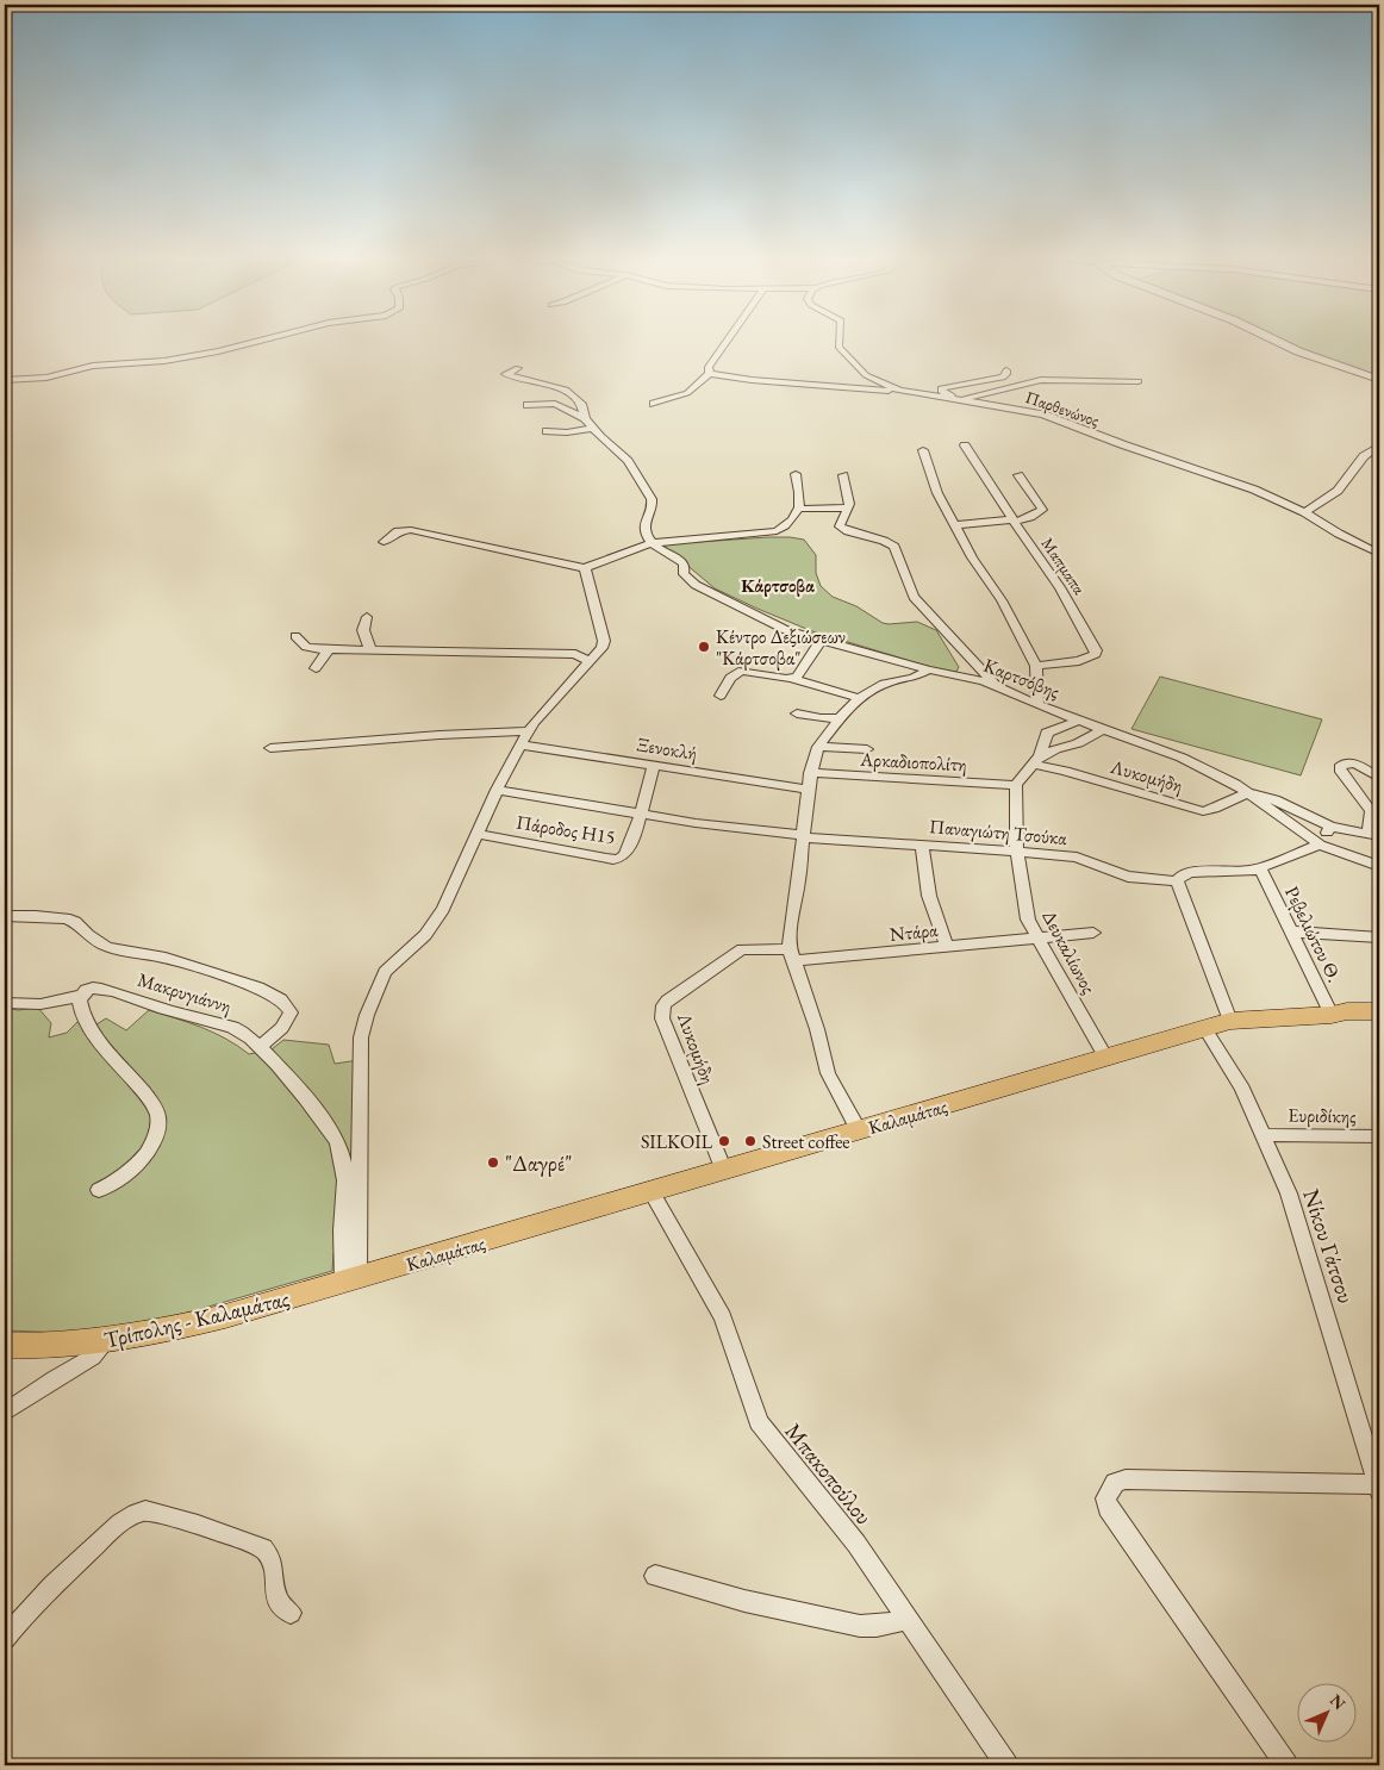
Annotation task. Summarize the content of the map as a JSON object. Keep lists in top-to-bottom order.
{
  "streets": {
    "main road": ["Καλαμάτας", "Τρίπολης - Καλαμάτας"],
    "street": [
      "Παρθενώνος",
      "Μαπμαπα",
      "Καρτσόβης",
      "Ξενοκλή",
      "Αρκαδιοπολίτη",
      "Λυκομήδη",
      "Πάροδος Η15",
      "Παναγιώτη Τσούκα",
      "Ντάρα",
      "Ρεβελιώτου Θ.",
      "Δευκαλίωνος",
      "Μακρυγιάννη",
      "Ευριδίκης",
      "Νίκου Γάτσου",
      "Μπακοπούλου"
    ]
  },
  "crossings": [
    ["Καρτσόβης", "Λυκομήδη"],
    ["Καρτσόβης", "Παναγιώτη Τσούκα"],
    ["Ξενοκλή", "Πάροδος Η15"],
    ["Αρκαδιοπολίτη", "Δευκαλίωνος"],
    ["Λυκομήδη", "Ντάρα"],
    ["Λυκομήδη", "Καλαμάτας"],
    ["Πάροδος Η15", "Παναγιώτη Τσούκα"],
    ["Παναγιώτη Τσούκα", "Ρεβελιώτου Θ."],
    ["Παναγιώτη Τσούκα", "Δευκαλίωνος"],
    ["Ντάρα", "Δευκαλίωνος"],
    ["Ρεβελιώτου Θ.", "Καλαμάτας"],
    ["Δευκαλίωνος", "Καλαμάτας"],
    ["Μακρυγιάννη", "Καλαμάτας"],
    ["Μακρυγιάννη", "Τρίπολης - Καλαμάτας"],
    ["Ευριδίκης", "Νίκου Γάτσου"],
    ["Καλαμάτας", "Νίκου Γάτσου"],
    ["Καλαμάτας", "Τρίπολης - Καλαμάτας"],
    ["Καλαμάτας", "Μπακοπούλου"]
  ],
  "districts": ["Κάρτσοβα"],
  "places": [
    "Κέντρο Δεξιώσεων \"Κάρτσοβα\"",
    "SILKOIL",
    "Street coffee",
    "\"Δαγρέ\""
  ],
  "north": "top right"
}
